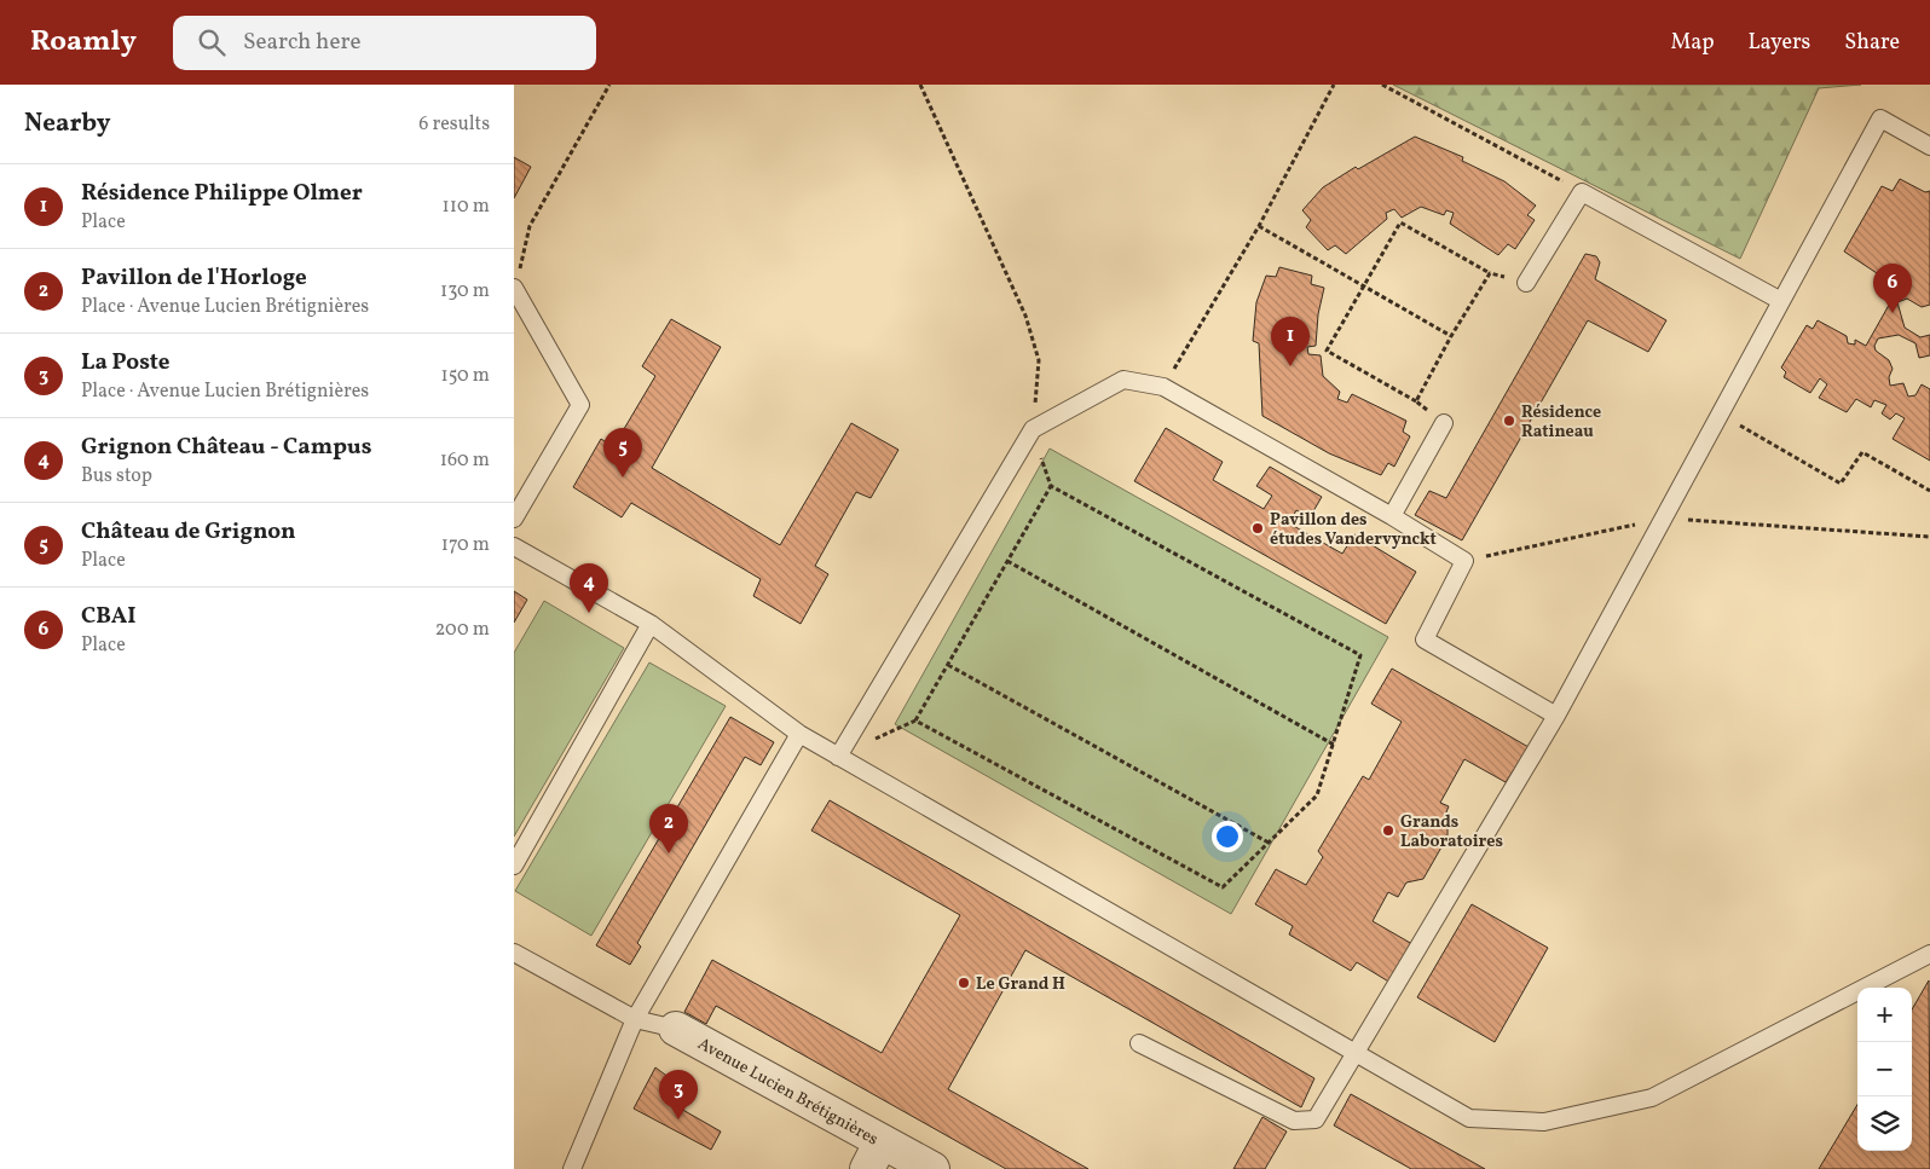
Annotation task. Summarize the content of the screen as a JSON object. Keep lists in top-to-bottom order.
{
  "streets": {
    "street": ["Avenue Lucien Brétignières"]
  },
  "places": [
    "Résidence Ratineau",
    "Pavillon des études Vandervynckt",
    "Grands Laboratoires",
    "Le Grand H"
  ],
  "page": {
    "header": "Roamly",
    "search": "Search here",
    "nav": ["Map", "Layers", "Share"],
    "heading": ["Nearby", "6 results"],
    "list": [
      {
        "mark": "1",
        "name": "Résidence Philippe Olmer",
        "note": "Place",
        "value": "110 m"
      },
      {
        "mark": "2",
        "name": "Pavillon de l'Horloge",
        "note": "Place · Avenue Lucien Brétignières",
        "value": "130 m"
      },
      {
        "mark": "3",
        "name": "La Poste",
        "note": "Place · Avenue Lucien Brétignières",
        "value": "150 m"
      },
      {
        "mark": "4",
        "name": "Grignon Château - Campus",
        "note": "Bus stop",
        "value": "160 m"
      },
      {
        "mark": "5",
        "name": "Château de Grignon",
        "note": "Place",
        "value": "170 m"
      },
      {
        "mark": "6",
        "name": "CBAI",
        "note": "Place",
        "value": "200 m"
      }
    ],
    "pins": [
      "6",
      "1",
      "5",
      "4",
      "2",
      "3"
    ],
    "map_buttons": ["+", "−"]
  }
}
